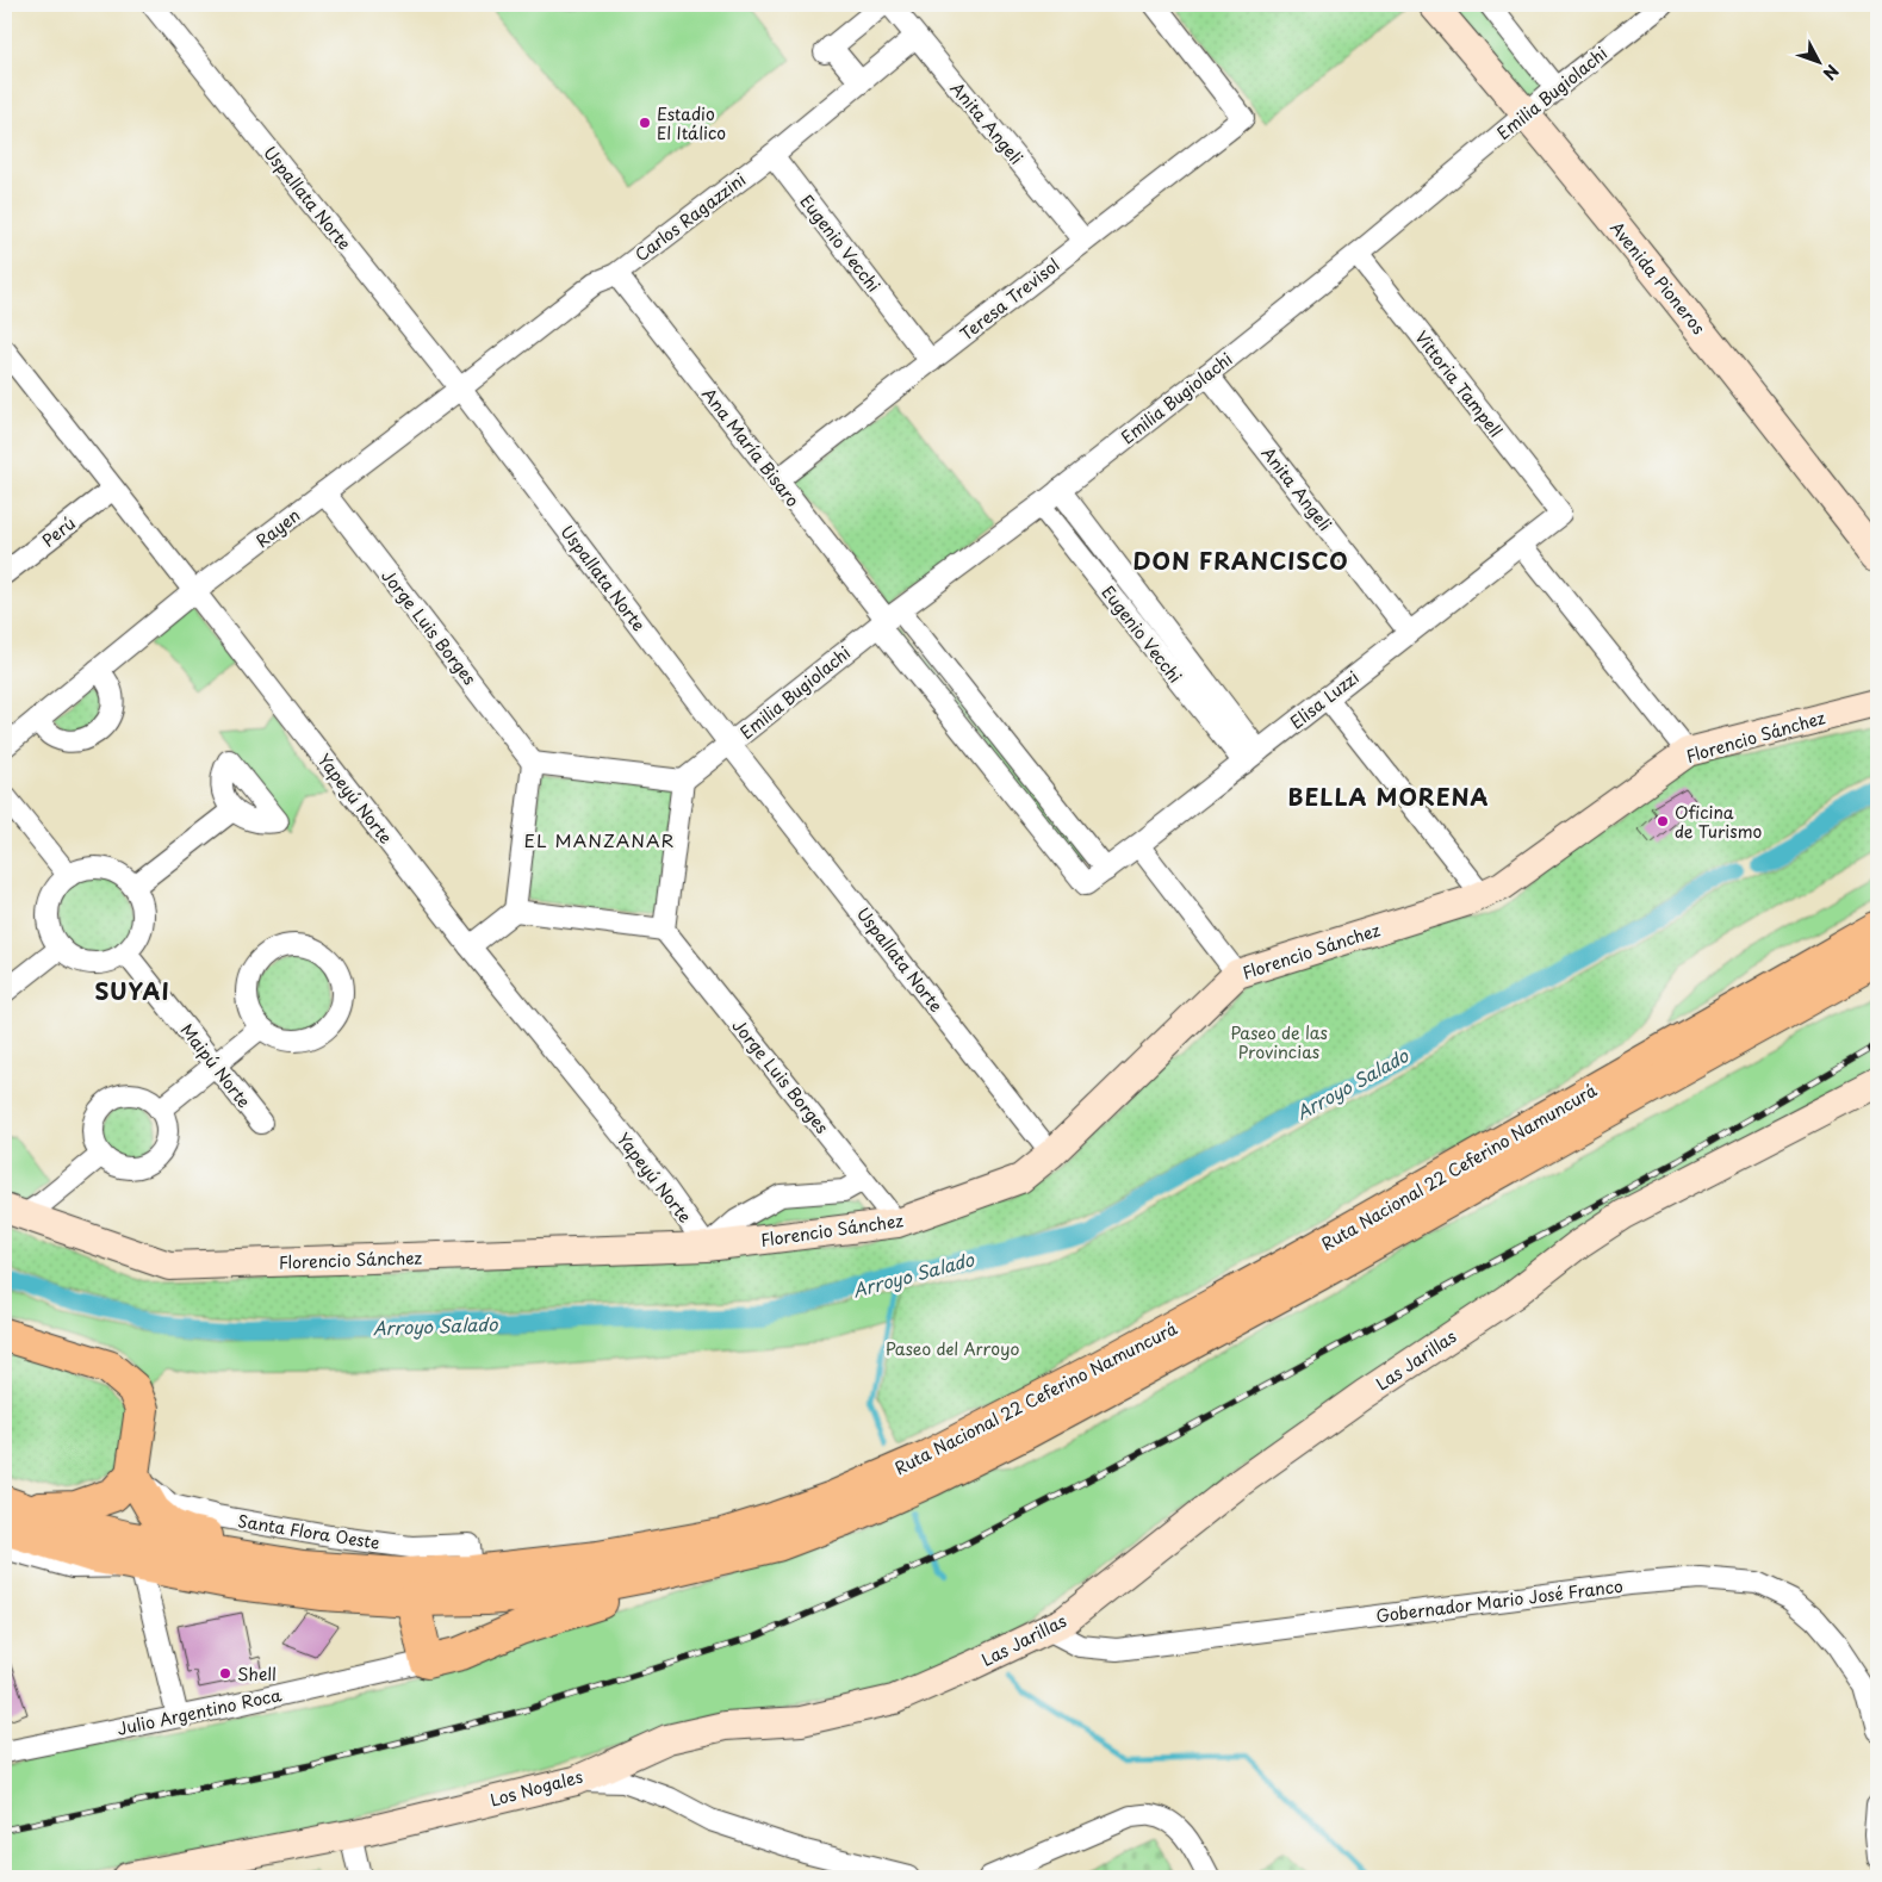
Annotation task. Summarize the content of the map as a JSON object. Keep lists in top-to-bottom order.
{
  "streets": {
    "highway": ["Ruta Nacional 22 Ceferino Namuncurá"],
    "street": [
      "Emilia Bugiolachi",
      "Anita Angeli",
      "Uspallata Norte",
      "Carlos Ragazzini",
      "Eugenio Vecchi",
      "Avenida Pioneros",
      "Teresa Trevisol",
      "Vittoria Tampell",
      "Ana María Bisaro",
      "Rayen",
      "Perú",
      "Jorge Luis Borges",
      "Elisa Luzzi",
      "Florencio Sánchez",
      "Yapeyú Norte",
      "Maipú Norte",
      "Las Jarillas",
      "Santa Flora Oeste",
      "Gobernador Mario José Franco",
      "Julio Argentino Roca",
      "Los Nogales"
    ]
  },
  "crossings": [
    ["Emilia Bugiolachi", "Anita Angeli"],
    ["Emilia Bugiolachi", "Uspallata Norte"],
    ["Emilia Bugiolachi", "Eugenio Vecchi"],
    ["Emilia Bugiolachi", "Avenida Pioneros"],
    ["Emilia Bugiolachi", "Vittoria Tampell"],
    ["Emilia Bugiolachi", "Ana María Bisaro"],
    ["Anita Angeli", "Carlos Ragazzini"],
    ["Anita Angeli", "Teresa Trevisol"],
    ["Anita Angeli", "Elisa Luzzi"],
    ["Uspallata Norte", "Carlos Ragazzini"],
    ["Uspallata Norte", "Rayen"],
    ["Uspallata Norte", "Florencio Sánchez"],
    ["Carlos Ragazzini", "Eugenio Vecchi"],
    ["Carlos Ragazzini", "Ana María Bisaro"],
    ["Carlos Ragazzini", "Rayen"],
    ["Eugenio Vecchi", "Teresa Trevisol"],
    ["Eugenio Vecchi", "Elisa Luzzi"],
    ["Teresa Trevisol", "Ana María Bisaro"],
    ["Vittoria Tampell", "Elisa Luzzi"],
    ["Ana María Bisaro", "Elisa Luzzi"],
    ["Rayen", "Jorge Luis Borges"],
    ["Rayen", "Yapeyú Norte"],
    ["Perú", "Yapeyú Norte"],
    ["Jorge Luis Borges", "Florencio Sánchez"],
    ["Florencio Sánchez", "Yapeyú Norte"],
    ["Ruta Nacional 22 Ceferino Namuncurá", "Santa Flora Oeste"],
    ["Las Jarillas", "Gobernador Mario José Franco"],
    ["Las Jarillas", "Los Nogales"]
  ],
  "districts": [
    "DON FRANCISCO",
    "BELLA MORENA",
    "EL MANZANAR",
    "SUYAI"
  ],
  "water": ["Arroyo Salado"],
  "parks": ["Paseo de las Provincias", "Paseo del Arroyo"],
  "places": ["Estadio El Itálico", "Oficina de Turismo", "Shell"],
  "north": "bottom right"
}
